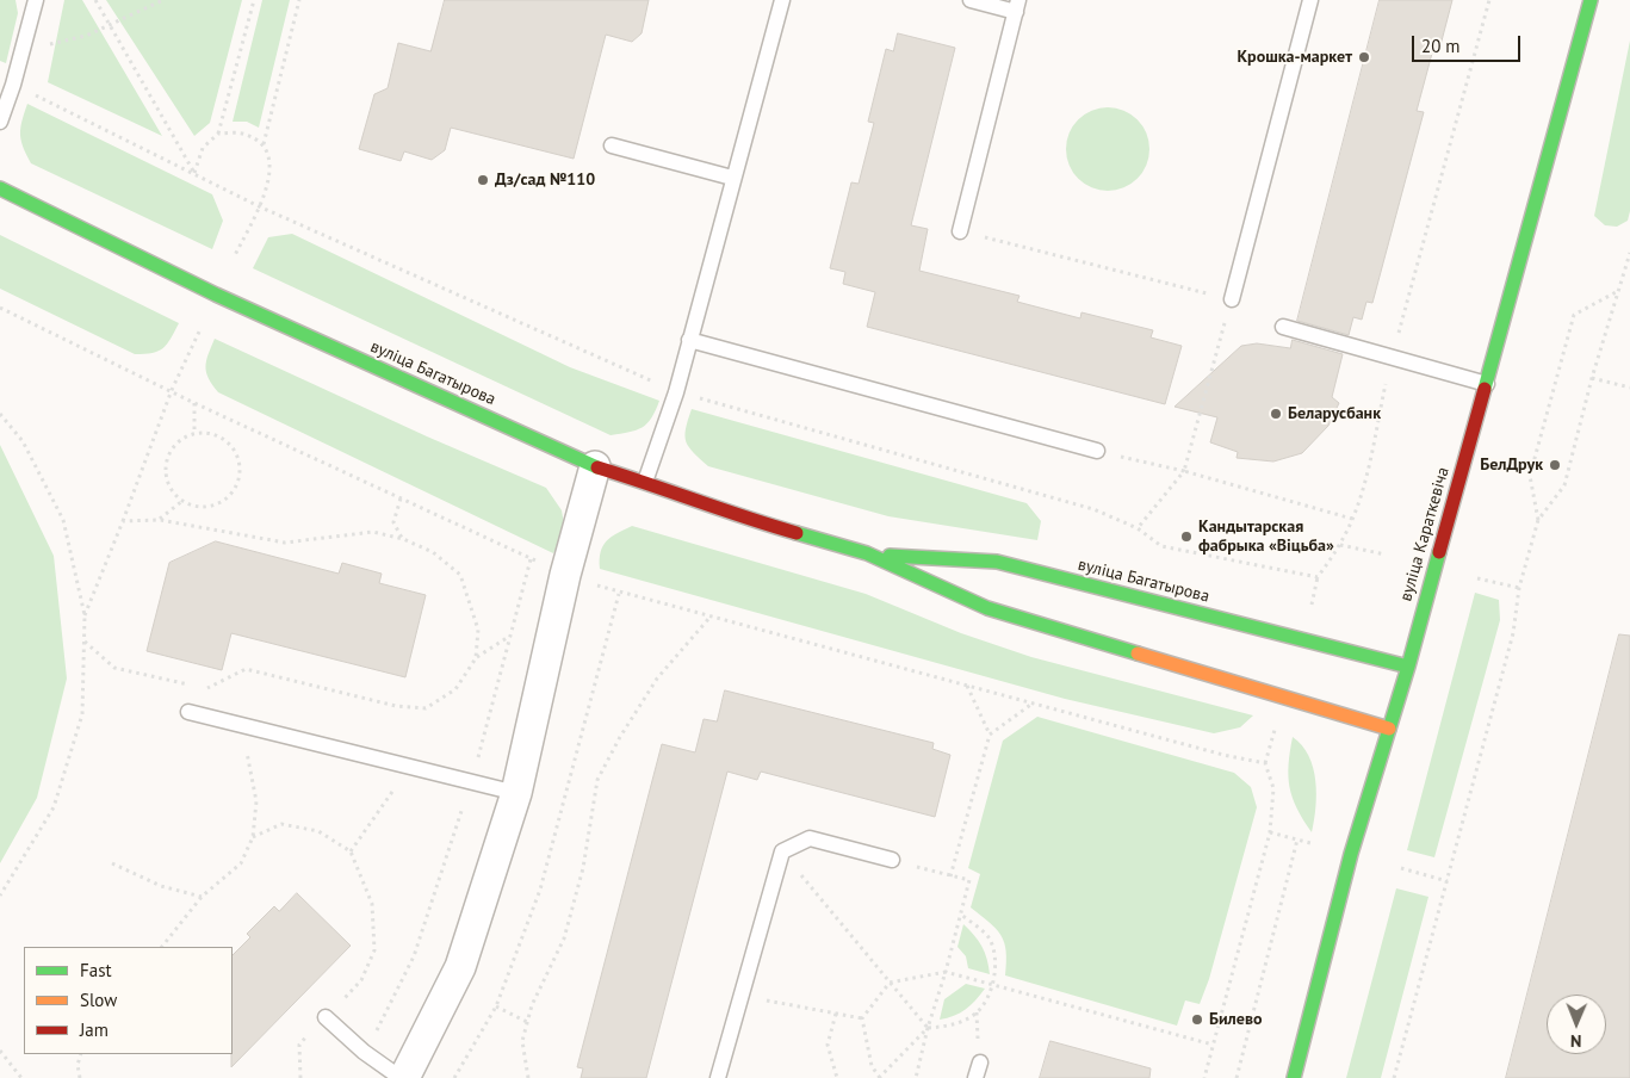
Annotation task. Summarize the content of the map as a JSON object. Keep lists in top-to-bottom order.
{
  "streets": {
    "street": ["вуліца Багатырова", "вуліца Караткевіча"]
  },
  "crossings": [
    ["вуліца Багатырова", "вуліца Караткевіча"]
  ],
  "places": [
    "Крошка-маркет",
    "Дз/сад №110",
    "Беларусбанк",
    "БелДрук",
    "Кандытарская фабрыка «Віцьба»",
    "Билево"
  ],
  "legend": ["Fast", "Slow", "Jam"],
  "scale_bar": "20 m",
  "north": "bottom"
}
